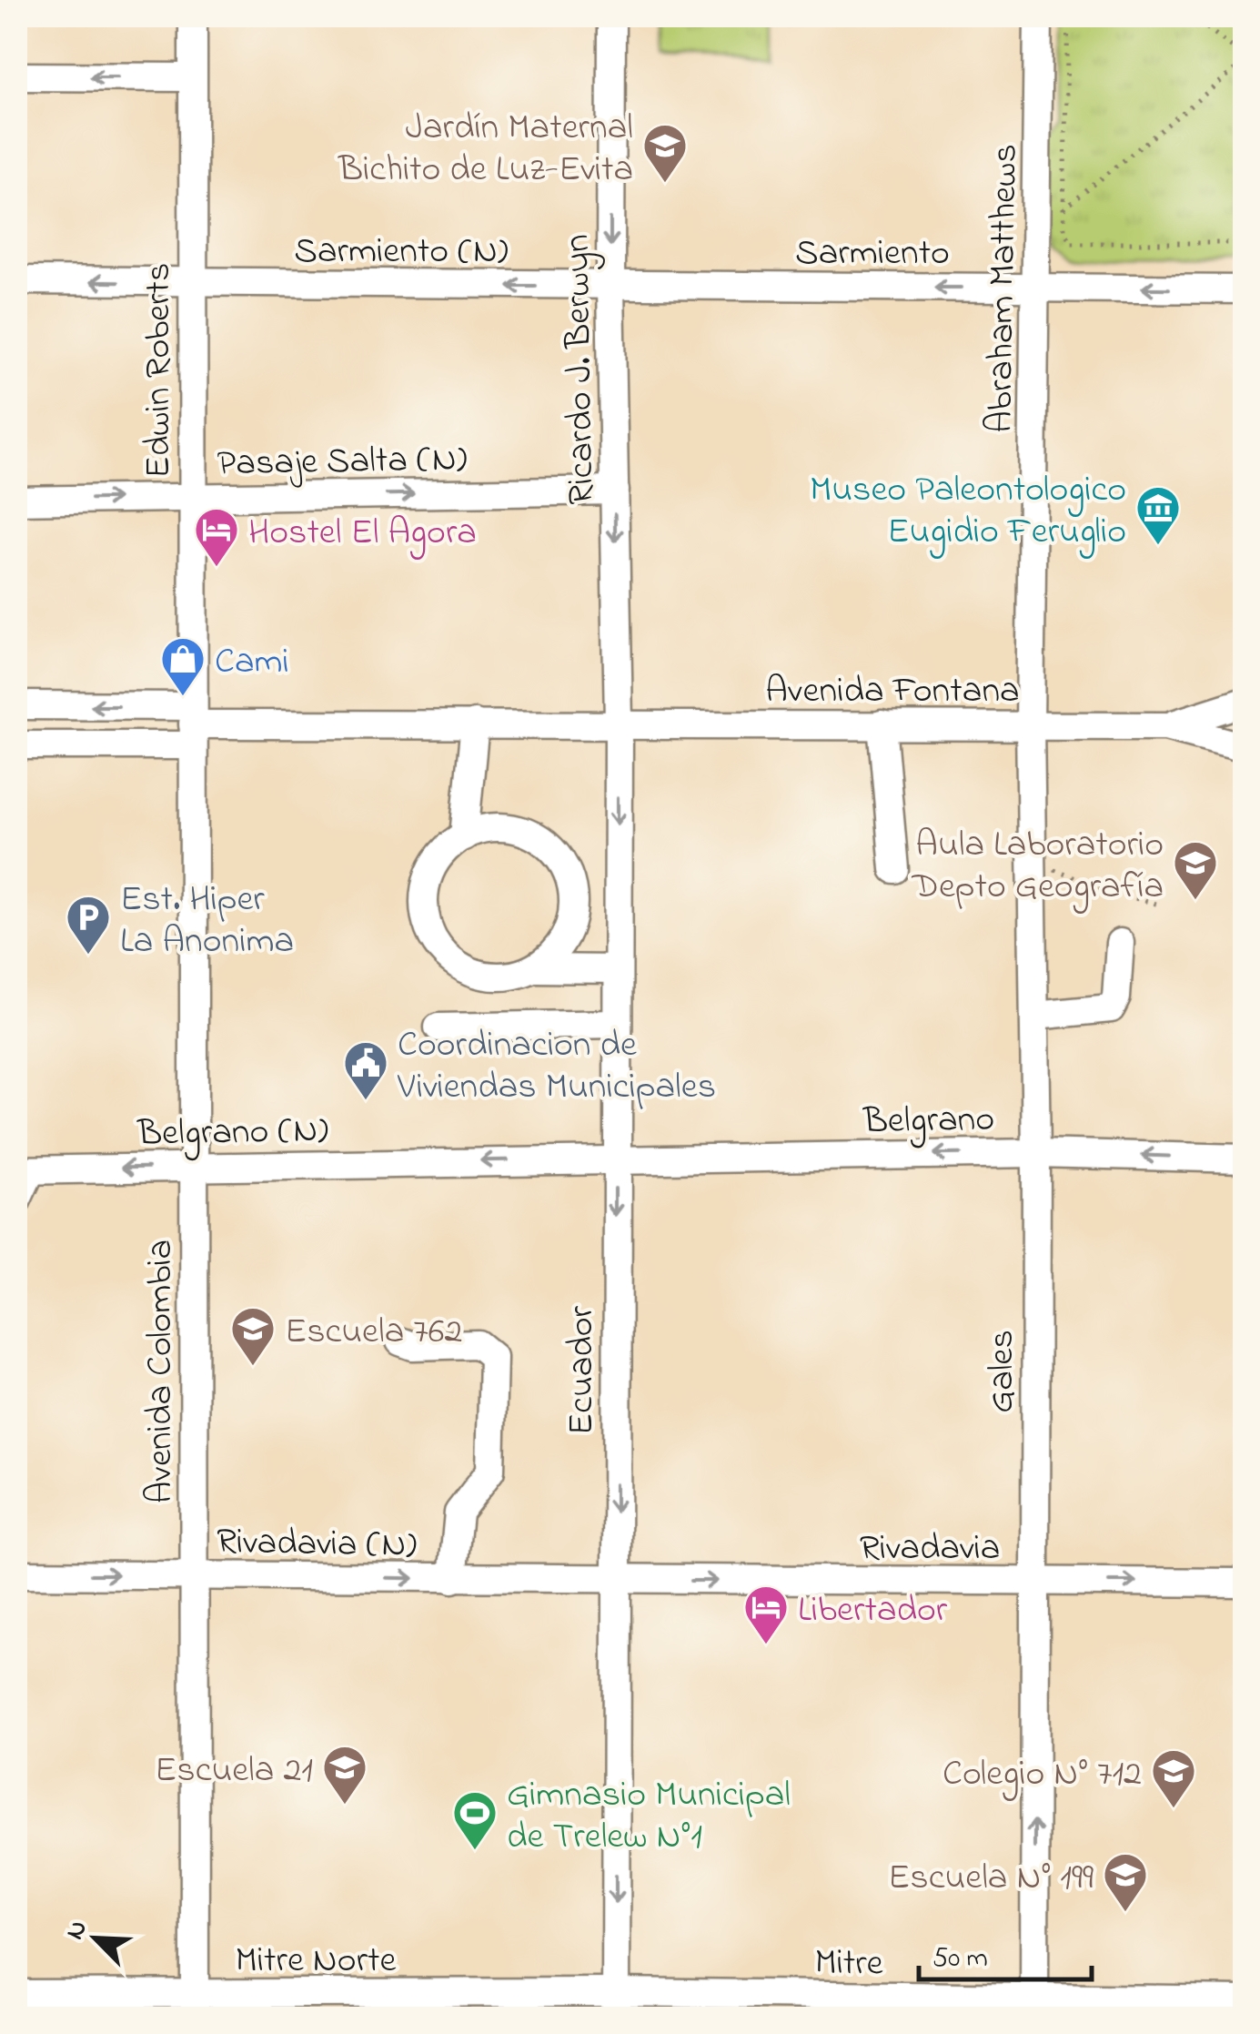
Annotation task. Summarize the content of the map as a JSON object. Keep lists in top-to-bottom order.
{
  "streets": {
    "street": [
      "Sarmiento (N)",
      "Sarmiento",
      "Abraham Matthews",
      "Ricardo J. Berwyn",
      "Edwin Roberts",
      "Pasaje Salta (N)",
      "Avenida Fontana",
      "Belgrano",
      "Belgrano (N)",
      "Ecuador",
      "Avenida Colombia",
      "Gales",
      "Rivadavia (N)",
      "Rivadavia",
      "Mitre Norte",
      "Mitre"
    ]
  },
  "crossings": [
    ["Sarmiento (N)", "Sarmiento"],
    ["Sarmiento (N)", "Ricardo J. Berwyn"],
    ["Sarmiento (N)", "Edwin Roberts"],
    ["Sarmiento", "Abraham Matthews"],
    ["Sarmiento", "Ricardo J. Berwyn"],
    ["Abraham Matthews", "Avenida Fontana"],
    ["Abraham Matthews", "Gales"],
    ["Ricardo J. Berwyn", "Pasaje Salta (N)"],
    ["Ricardo J. Berwyn", "Avenida Fontana"],
    ["Ricardo J. Berwyn", "Ecuador"],
    ["Edwin Roberts", "Pasaje Salta (N)"],
    ["Edwin Roberts", "Avenida Fontana"],
    ["Edwin Roberts", "Avenida Colombia"],
    ["Avenida Fontana", "Ecuador"],
    ["Avenida Fontana", "Avenida Colombia"],
    ["Avenida Fontana", "Gales"],
    ["Belgrano", "Belgrano (N)"],
    ["Belgrano", "Ecuador"],
    ["Belgrano", "Gales"],
    ["Belgrano (N)", "Ecuador"],
    ["Belgrano (N)", "Avenida Colombia"],
    ["Ecuador", "Rivadavia (N)"],
    ["Ecuador", "Rivadavia"],
    ["Ecuador", "Mitre Norte"],
    ["Ecuador", "Mitre"],
    ["Avenida Colombia", "Rivadavia (N)"],
    ["Avenida Colombia", "Mitre Norte"],
    ["Gales", "Rivadavia"],
    ["Gales", "Mitre"],
    ["Rivadavia (N)", "Rivadavia"],
    ["Mitre Norte", "Mitre"]
  ],
  "one_way": [
    "Sarmiento (N)",
    "Sarmiento",
    "Ricardo J. Berwyn",
    "Belgrano",
    "Ecuador",
    "Rivadavia (N)",
    "Rivadavia"
  ],
  "places": {
    "school or university": [
      "Jardín Maternal Bichito de Luz-Evita",
      "Aula Laboratorio Depto Geografía",
      "Escuela 762",
      "Escuela 21",
      "Colegio N° 712",
      "Escuela N° 199"
    ],
    "museum": ["Museo Paleontologico Eugidio Feruglio"],
    "hotel": ["Hostel El Agora", "Libertador"],
    "shop": ["Cami"],
    "parking": ["Est. Hiper La Anonima"],
    "public building": ["Coordinacion de Viviendas Municipales"],
    "sports": ["Gimnasio Municipal de Trelew N°1"]
  },
  "scale_bar": "50 m",
  "north": "top left"
}
